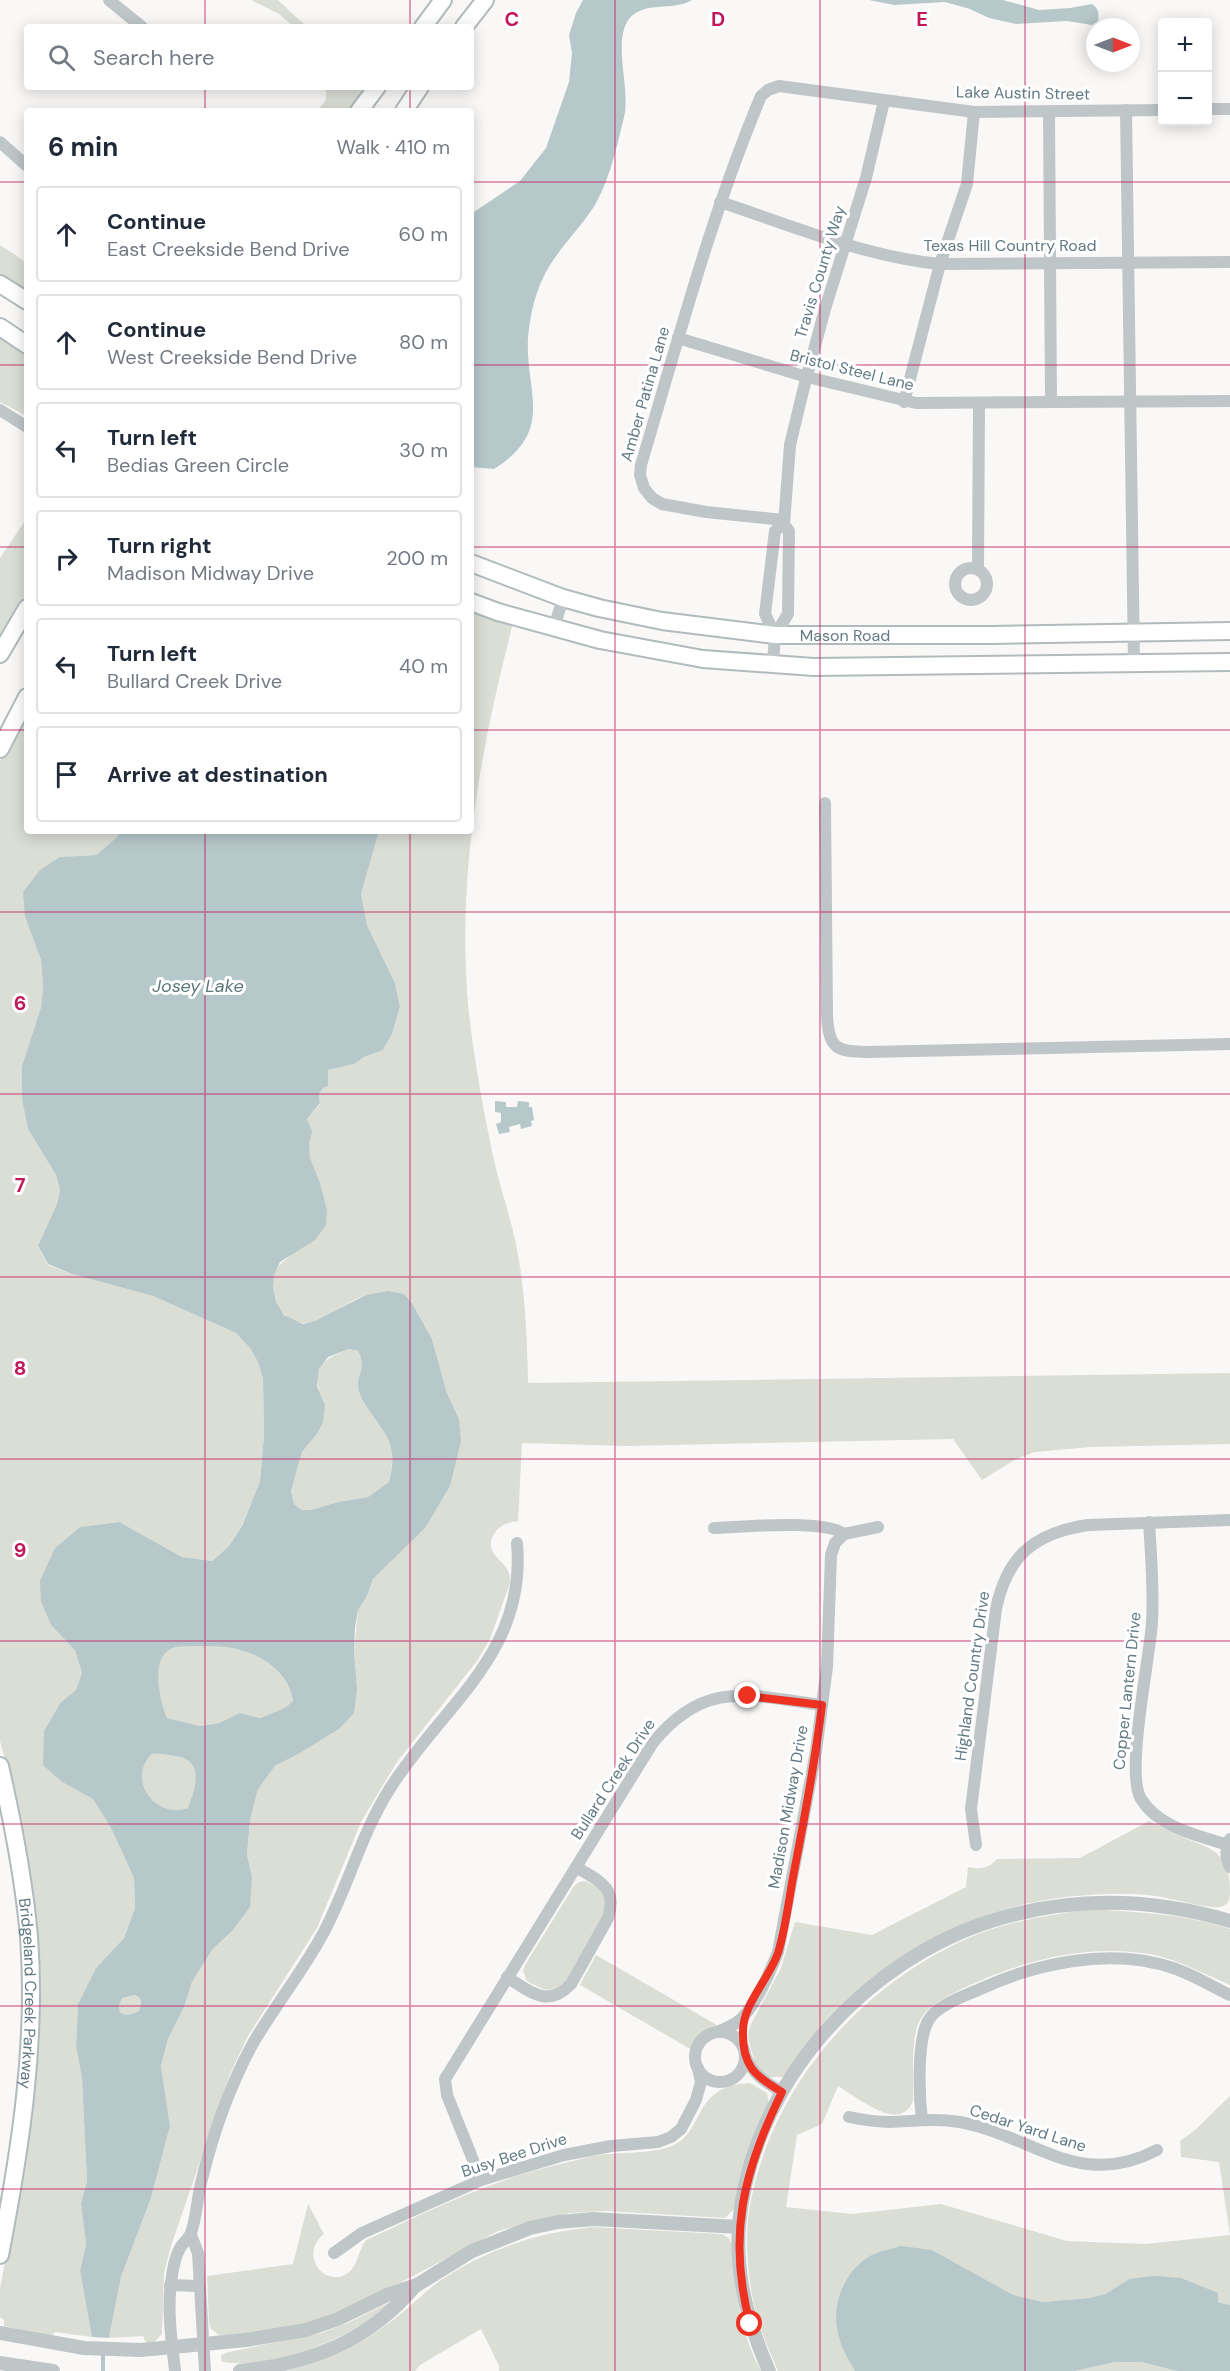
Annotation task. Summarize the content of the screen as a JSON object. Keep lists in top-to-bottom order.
{
  "streets": {
    "main road": ["Mason Road", "Bridgeland Creek Parkway"],
    "street": [
      "Lake Austin Street",
      "Texas Hill Country Road",
      "Travis County Way",
      "Bristol Steel Lane",
      "Amber Patina Lane",
      "Highland Country Drive",
      "Copper Lantern Drive",
      "Bullard Creek Drive",
      "Madison Midway Drive",
      "Cedar Yard Lane",
      "Busy Bee Drive"
    ]
  },
  "crossings": [
    ["Lake Austin Street", "Texas Hill Country Road"],
    ["Lake Austin Street", "Travis County Way"],
    ["Lake Austin Street", "Amber Patina Lane"],
    ["Texas Hill Country Road", "Travis County Way"],
    ["Texas Hill Country Road", "Amber Patina Lane"],
    ["Travis County Way", "Bristol Steel Lane"],
    ["Travis County Way", "Amber Patina Lane"],
    ["Travis County Way", "Mason Road"],
    ["Bristol Steel Lane", "Amber Patina Lane"],
    ["Highland Country Drive", "Copper Lantern Drive"],
    ["Bullard Creek Drive", "Madison Midway Drive"],
    ["Bullard Creek Drive", "Busy Bee Drive"],
    ["Madison Midway Drive", "Busy Bee Drive"]
  ],
  "water": ["Josey Lake"],
  "north": "right",
  "page": {
    "map_buttons": ["+", "−"],
    "search": "Search here",
    "heading": ["6 min", "Walk · 410 m"],
    "list": [
      ["Continue", "East Creekside Bend Drive", "60 m"],
      ["Continue", "West Creekside Bend Drive", "80 m"],
      ["Turn left", "Bedias Green Circle", "30 m"],
      ["Turn right", "Madison Midway Drive", "200 m"],
      ["Turn left", "Bullard Creek Drive", "40 m"],
      "Arrive at destination"
    ]
  },
  "grid": {
    "columns": ["C", "D", "E"],
    "rows": [
      "6",
      "7",
      "8",
      "9"
    ]
  }
}
